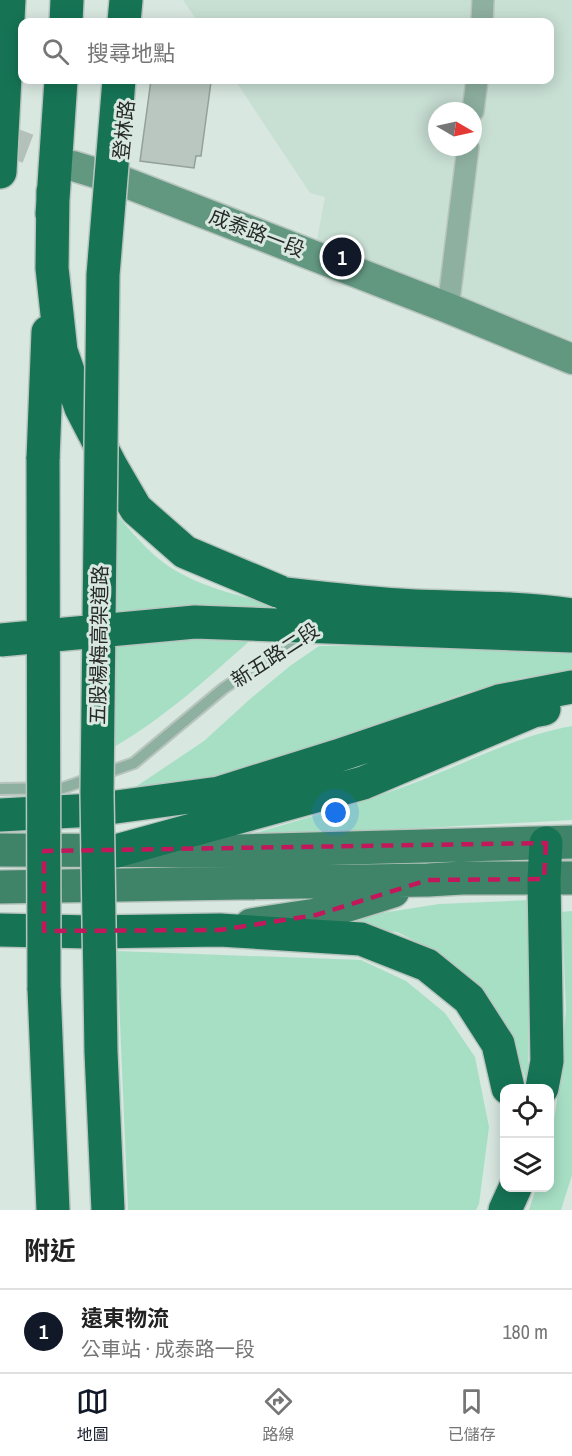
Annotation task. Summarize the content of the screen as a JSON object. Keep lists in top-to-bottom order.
{
  "streets": {
    "highway": ["五股楊梅高架道路"],
    "main road": ["成泰路一段"],
    "street": ["登林路"],
    "lane": ["新五路二段"]
  },
  "crossings": [
    ["登林路", "成泰路一段"]
  ],
  "north": "right",
  "page": {
    "search": "搜尋地點",
    "pins": "1",
    "heading": "附近",
    "list": [
      {
        "mark": "1",
        "name": "遠東物流",
        "note": "公車站 · 成泰路一段",
        "value": "180 m"
      }
    ],
    "nav": ["地圖", "路線", "已儲存"]
  }
}
